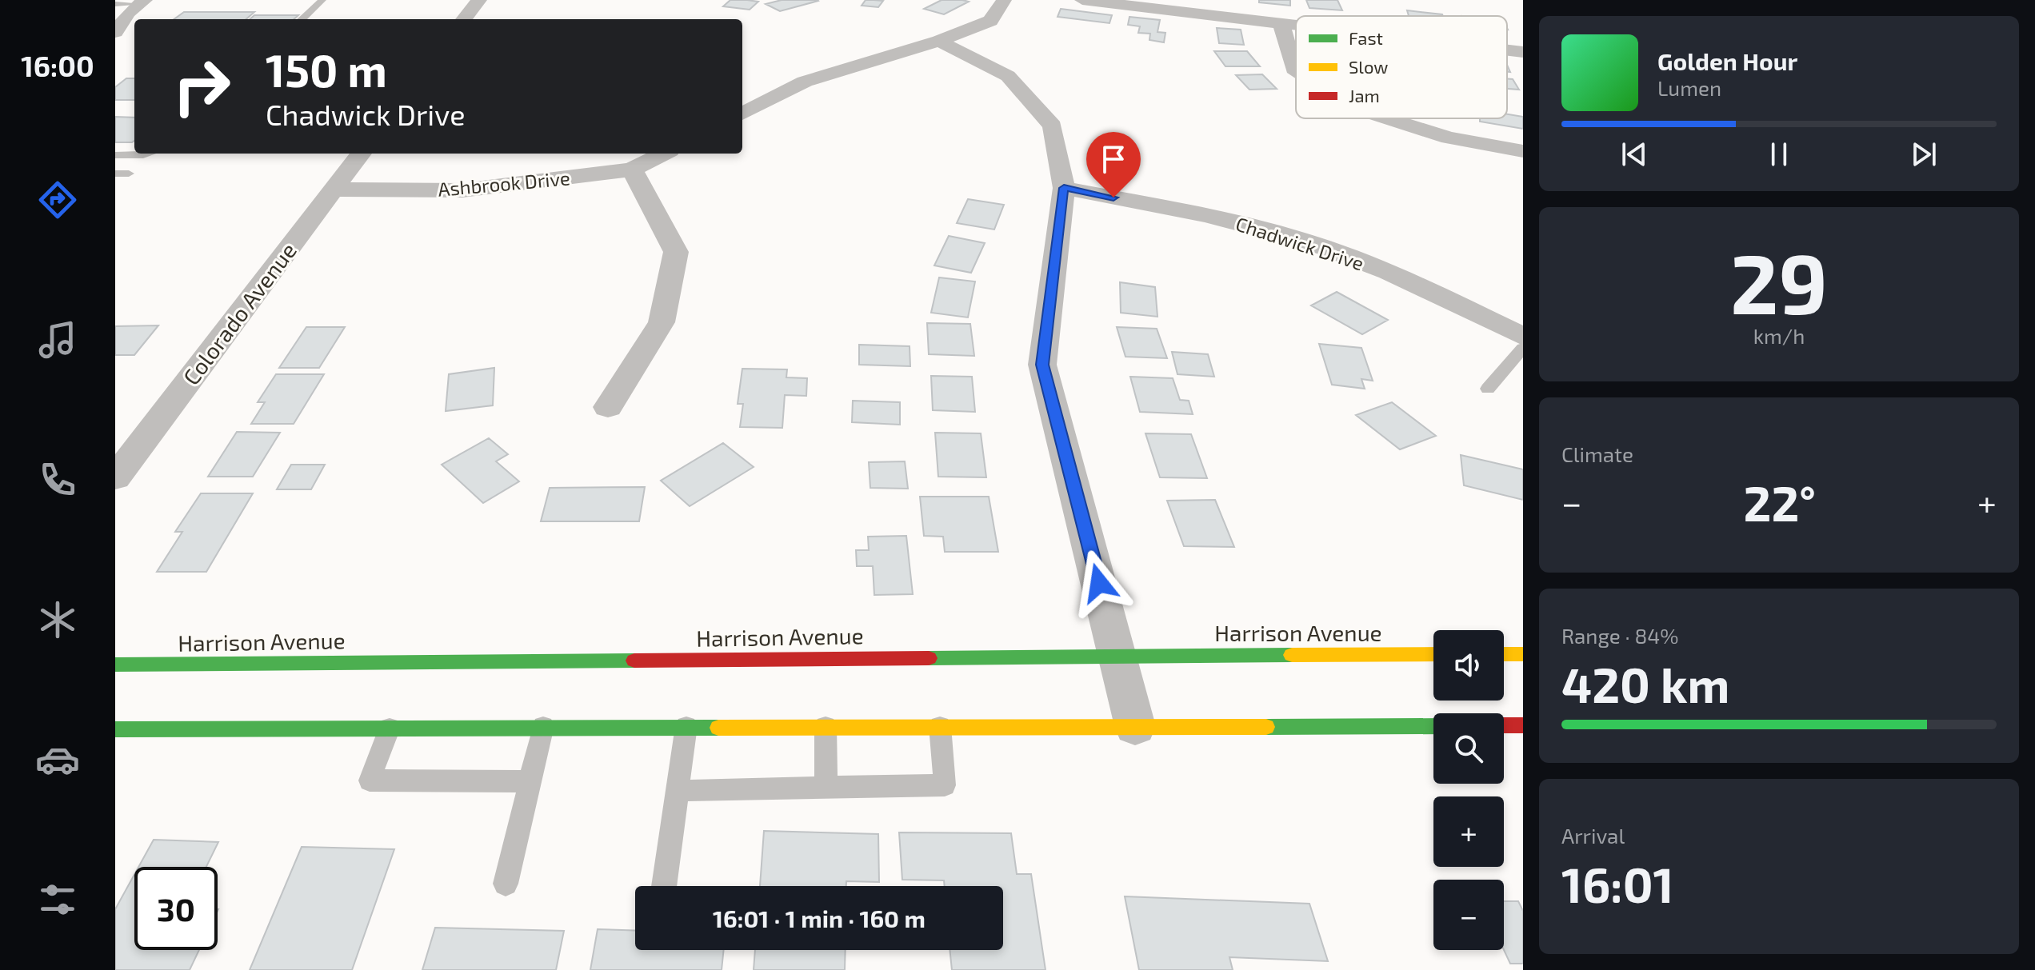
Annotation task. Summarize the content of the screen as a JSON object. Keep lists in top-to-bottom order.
{
  "streets": {
    "main road": ["Harrison Avenue"],
    "street": ["Ashbrook Drive", "Chadwick Drive", "Colorado Avenue"]
  },
  "crossings": [
    ["Ashbrook Drive", "Colorado Avenue"]
  ],
  "legend": ["Fast", "Slow", "Jam"],
  "page": {
    "tabs": "16:00",
    "turn": ["150 m", "Chadwick Drive"],
    "song": ["Golden Hour", "Lumen"],
    "tile": [
      ["29", "km/h"],
      "Climate",
      ["Range · 84%", "420 km"],
      ["Arrival", "16:01"]
    ],
    "heat": ["−", "22°", "+"],
    "map_buttons": ["+", "−"],
    "limit": "30",
    "trip": "16:01 · 1 min · 160 m"
  }
}
